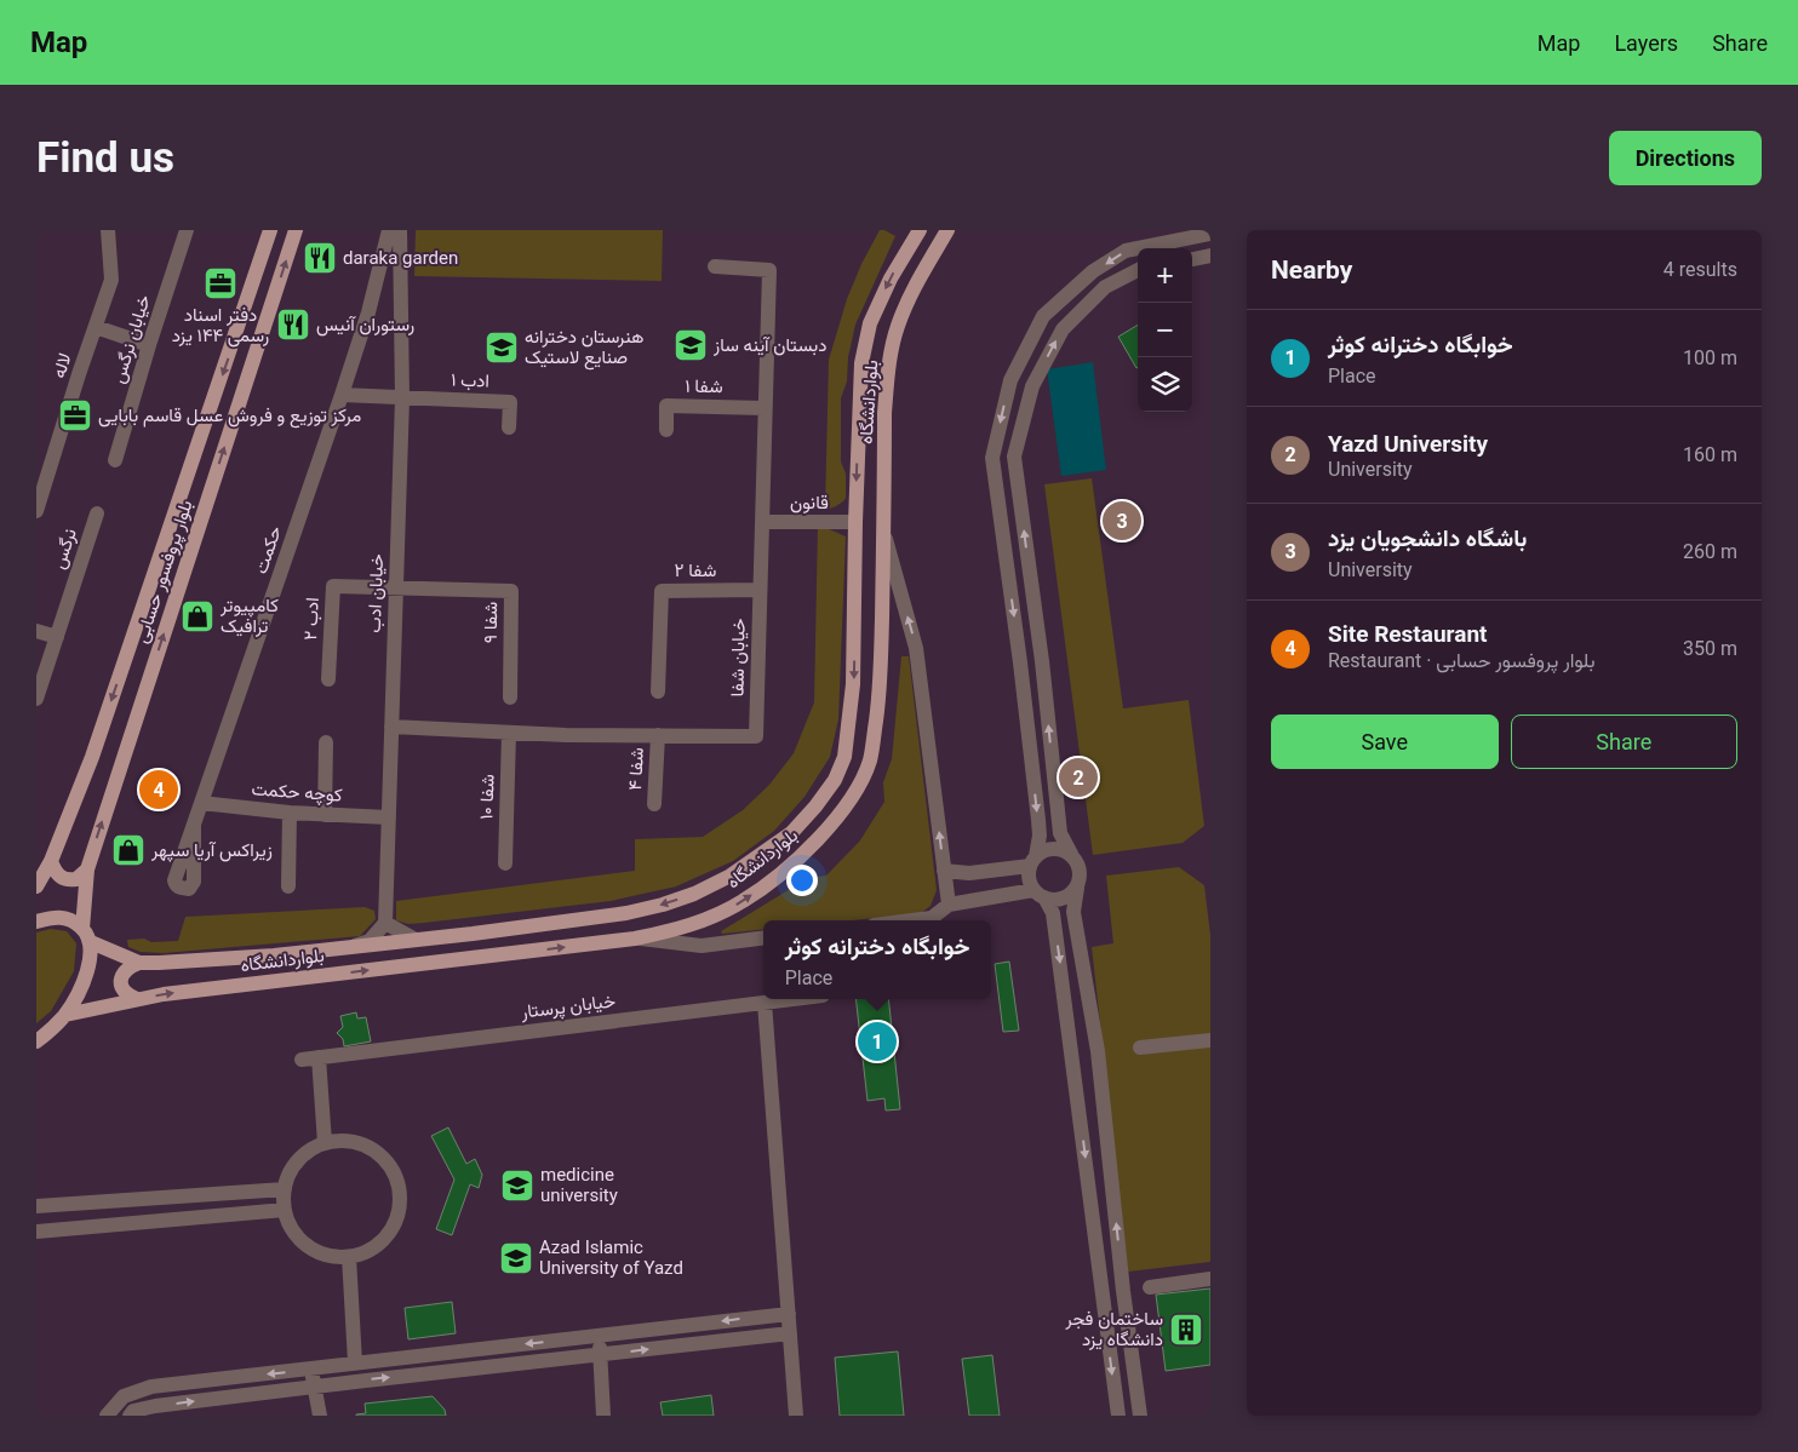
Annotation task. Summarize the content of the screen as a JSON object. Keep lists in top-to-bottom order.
{
  "streets": {
    "main road": ["بلواردانشگاه", "بلوار پروفسور حسابی"],
    "street": [
      "خیابان نرگس",
      "لاله",
      "ادب ۱",
      "شفا ۱",
      "قانون",
      "نرگس",
      "حکمت",
      "شفا ۲",
      "خیابان ادب",
      "ادب ۲",
      "شفا ۹",
      "خیابان شفا",
      "شفا ۴",
      "کوچه حکمت",
      "شفا ۱۰",
      "خیابان پرستار"
    ]
  },
  "crossings": [
    ["ادب ۱", "خیابان ادب"],
    ["شفا ۱", "خیابان شفا"],
    ["بلواردانشگاه", "قانون"],
    ["قانون", "خیابان شفا"],
    ["حکمت", "کوچه حکمت"],
    ["شفا ۲", "خیابان شفا"],
    ["خیابان ادب", "ادب ۲"],
    ["خیابان ادب", "شفا ۹"],
    ["خیابان ادب", "خیابان شفا"],
    ["خیابان ادب", "کوچه حکمت"],
    ["ادب ۲", "شفا ۹"],
    ["خیابان شفا", "شفا ۴"],
    ["خیابان شفا", "شفا ۱۰"]
  ],
  "places": {
    "restaurant": ["daraka garden", "رستوران آنیس"],
    "office": ["دفتر اسناد رسمی ۱۴۴ یزد", "مرکز توزیع و فروش عسل قاسم بابایی"],
    "school or university": [
      "دبستان آینه ساز",
      "هنرستان دخترانه صنایع لاستیک",
      "medicine university",
      "Azad Islamic University of Yazd"
    ],
    "shop": ["کامپیوتر ترافیک", "زیراکس آریا سپهر"],
    "building": ["ساختمان فجر دانشگاه یزد"]
  },
  "page": {
    "header": "Map",
    "nav": ["Map", "Layers", "Share"],
    "buttons": [
      "Directions",
      ["Save", "Share"]
    ],
    "title": "Find us",
    "heading": ["Nearby", "4 results"],
    "map_buttons": ["+", "−"],
    "list": [
      {
        "mark": "1",
        "name": "خوابگاه دخترانه کوثر",
        "note": "Place",
        "value": "100 m"
      },
      {
        "mark": "2",
        "name": "Yazd University",
        "note": "University",
        "value": "160 m"
      },
      {
        "mark": "3",
        "name": "باشگاه دانشجویان یزد",
        "note": "University",
        "value": "260 m"
      },
      {
        "mark": "4",
        "name": "Site Restaurant",
        "note": "Restaurant · بلوار پروفسور حسابی",
        "value": "350 m"
      }
    ],
    "pins": [
      "3",
      "2",
      "4",
      "1"
    ],
    "popup": ["خوابگاه دخترانه کوثر", "Place"]
  }
}
